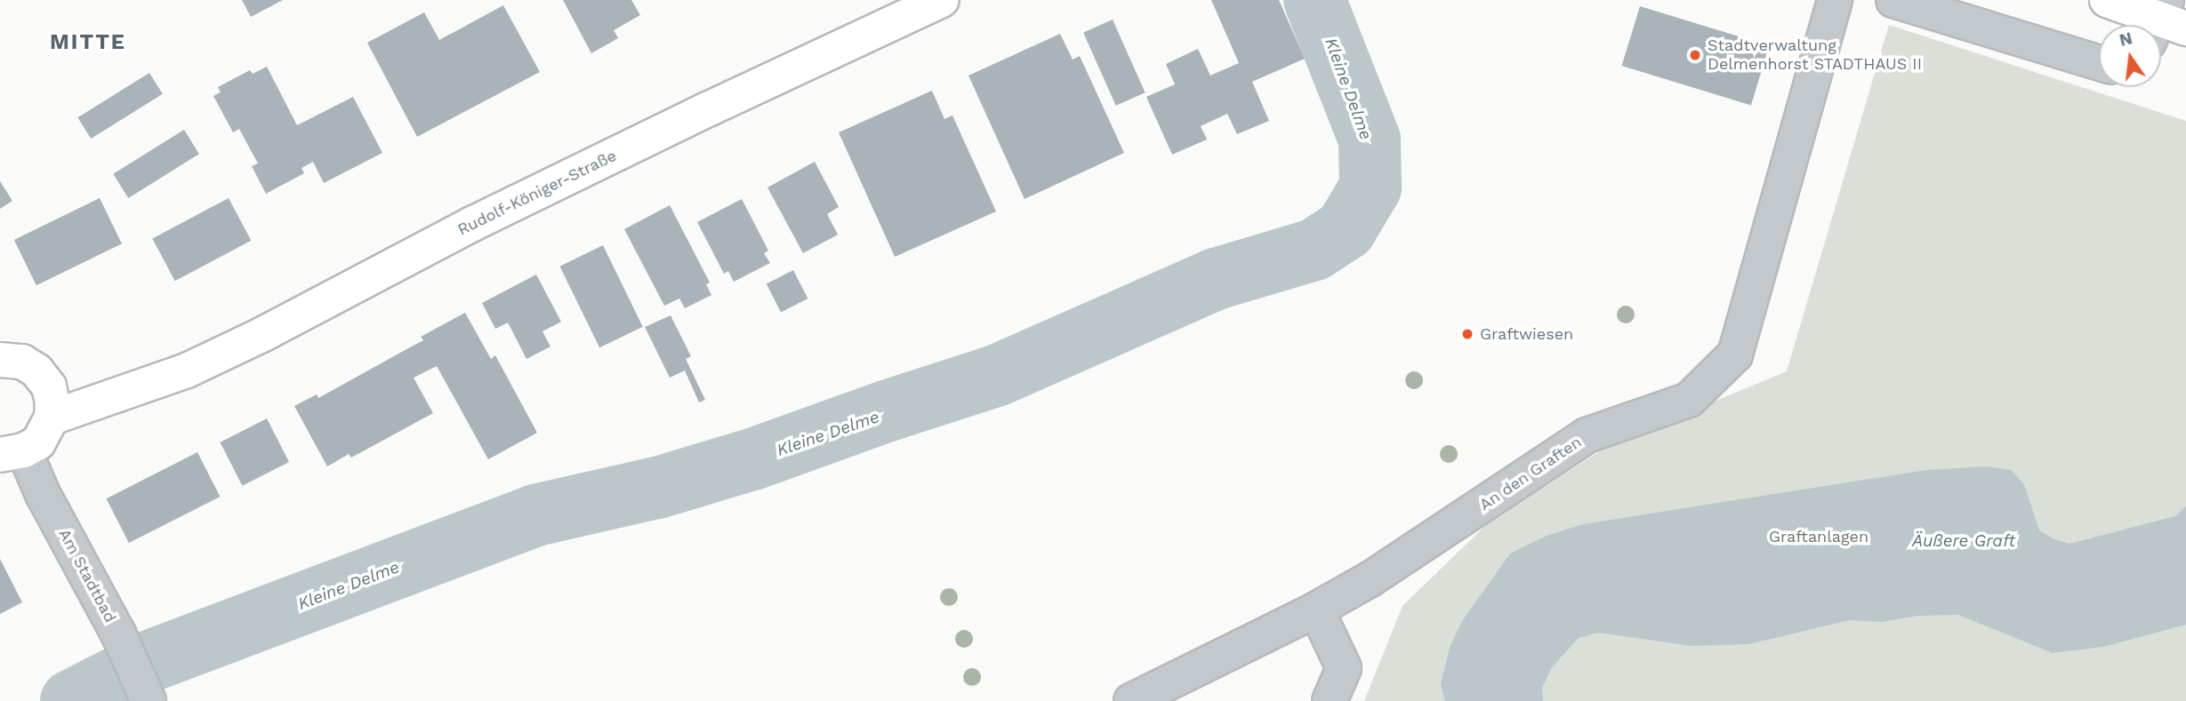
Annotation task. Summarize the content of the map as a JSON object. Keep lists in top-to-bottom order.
{
  "streets": {
    "main road": ["Rudolf-Königer-Straße"],
    "street": ["An den Graften", "Am Stadtbad"]
  },
  "districts": ["MITTE"],
  "water": ["Kleine Delme", "Äußere Graft"],
  "parks": ["Graftanlagen"],
  "places": ["Stadtverwaltung Delmenhorst STADTHAUS II", "Graftwiesen"],
  "north": "top"
}
